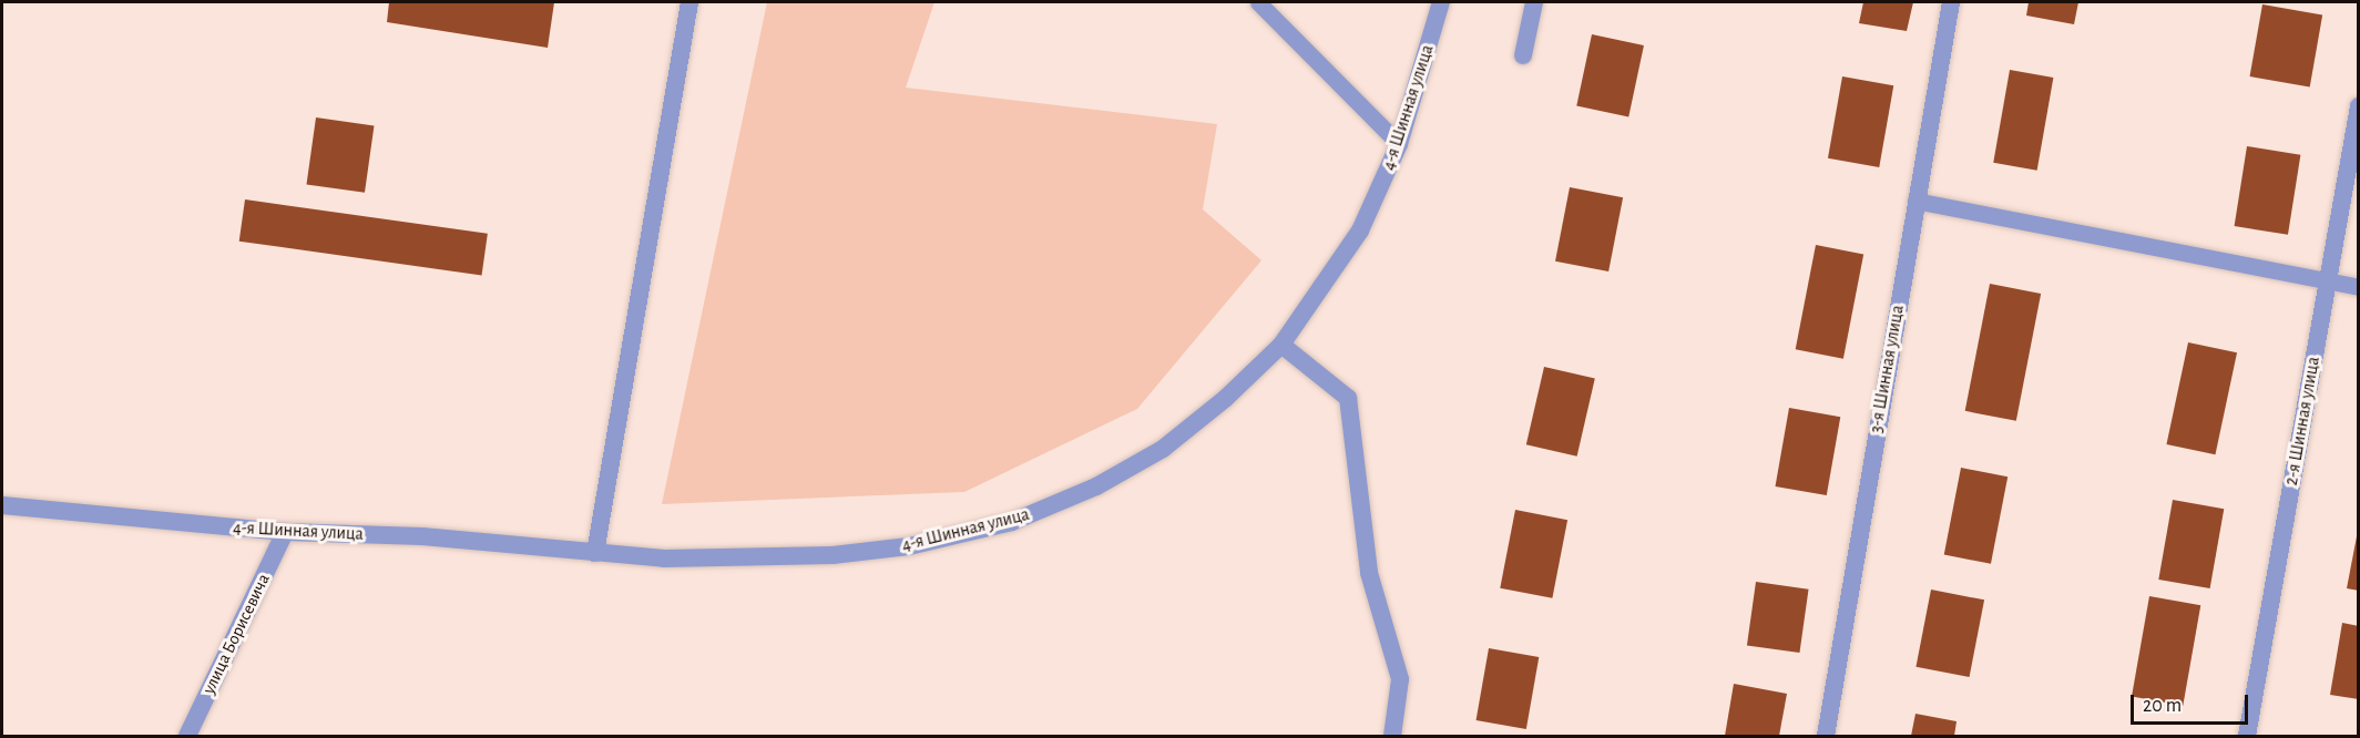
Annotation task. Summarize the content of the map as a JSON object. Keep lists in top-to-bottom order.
{
  "streets": {
    "street": [
      "4-я Шинная улица",
      "3-я Шинная улица",
      "2-я Шинная улица",
      "улица Борисевича"
    ]
  },
  "crossings": [
    ["4-я Шинная улица", "улица Борисевича"]
  ],
  "scale_bar": "20 m"
}
